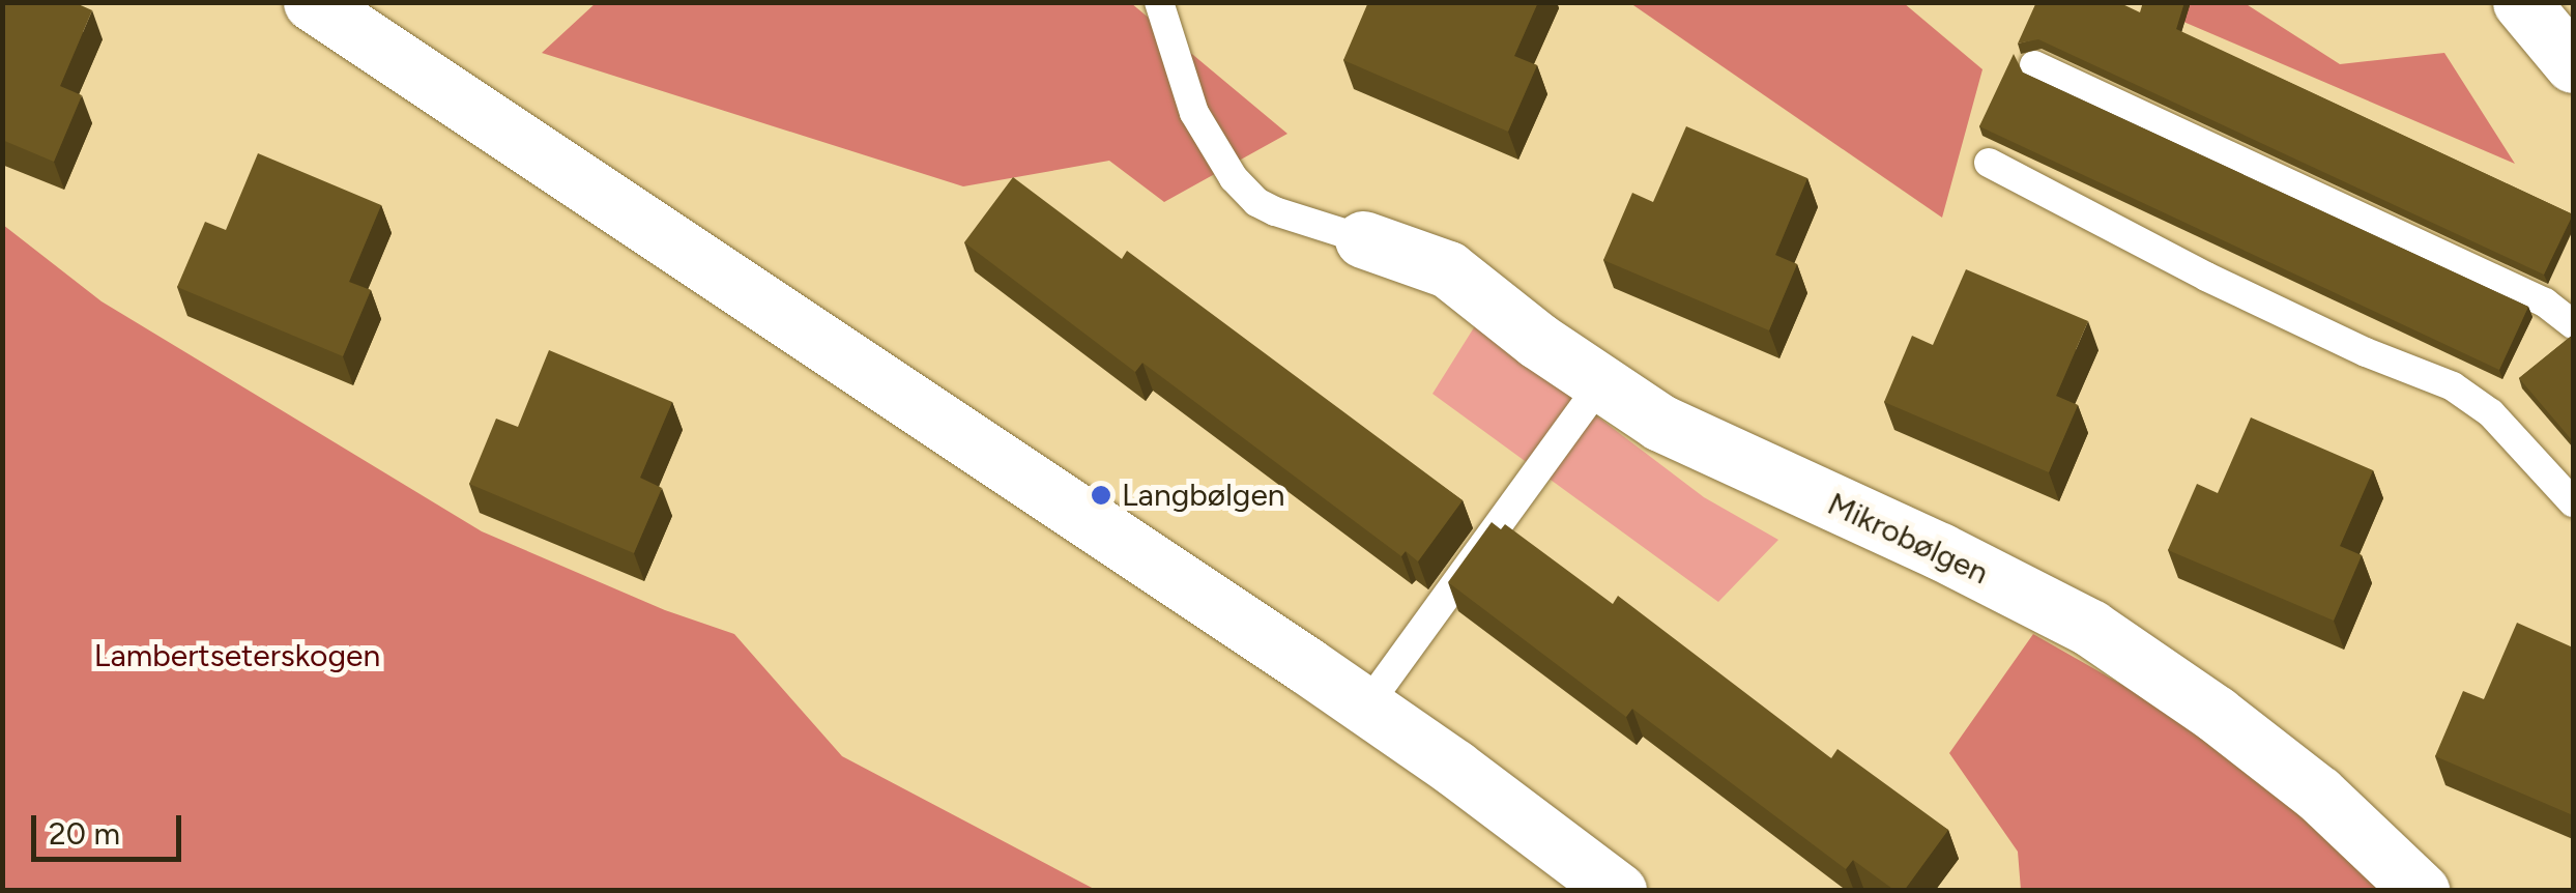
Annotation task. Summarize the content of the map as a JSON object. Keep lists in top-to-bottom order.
{
  "streets": {
    "street": ["Mikrobølgen"]
  },
  "parks": ["Lambertseterskogen"],
  "places": ["Langbølgen"],
  "scale_bar": "20 m"
}
